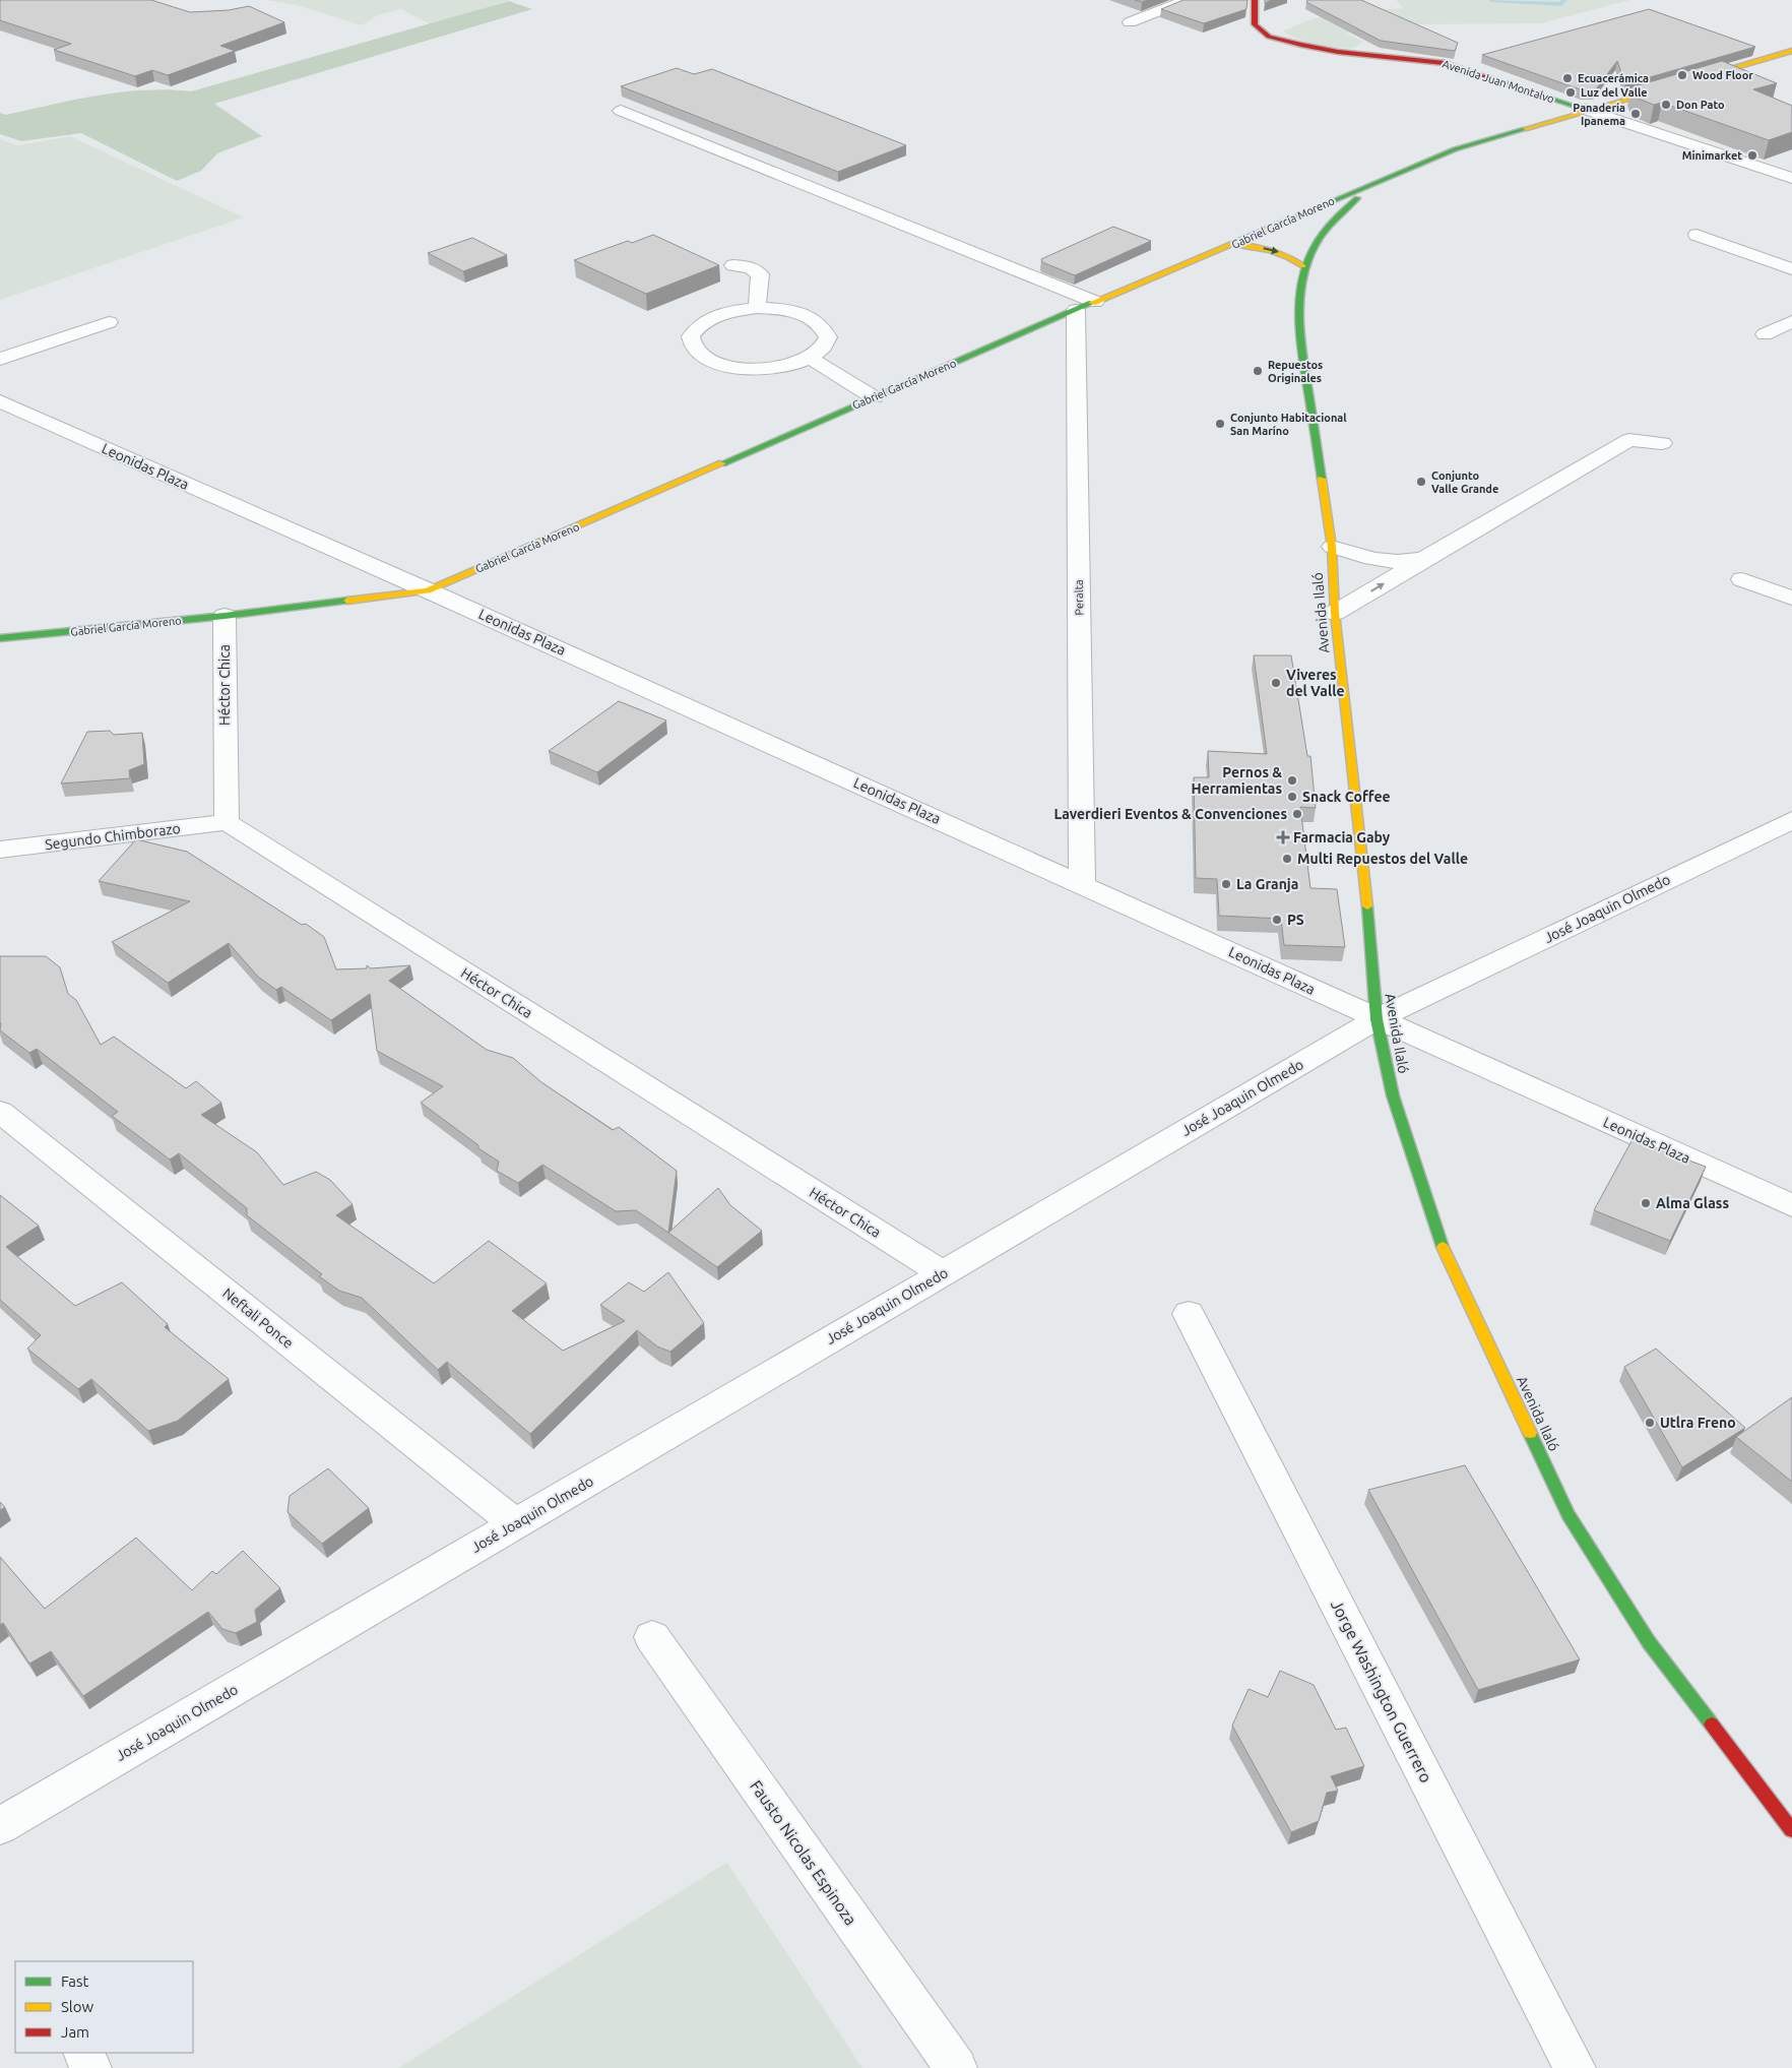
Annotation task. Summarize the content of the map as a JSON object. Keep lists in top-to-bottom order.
{
  "streets": {
    "main road": ["Avenida Juan Montalvo", "Gabriel García Moreno", "Avenida Ilaló"],
    "street": [
      "Leonidas Plaza",
      "Peralta",
      "Héctor Chica",
      "Segundo Chimborazo",
      "José Joaquin Olmedo",
      "Neftali Ponce",
      "Jorge Washington Guerrero",
      "Fausto Nicolas Espinoza"
    ]
  },
  "crossings": [
    ["Avenida Juan Montalvo", "Gabriel García Moreno"],
    ["Gabriel García Moreno", "Leonidas Plaza"],
    ["Gabriel García Moreno", "Peralta"],
    ["Gabriel García Moreno", "Avenida Ilaló"],
    ["Gabriel García Moreno", "Héctor Chica"],
    ["Leonidas Plaza", "Peralta"],
    ["Leonidas Plaza", "Avenida Ilaló"],
    ["Leonidas Plaza", "José Joaquin Olmedo"],
    ["Avenida Ilaló", "José Joaquin Olmedo"],
    ["Héctor Chica", "Segundo Chimborazo"],
    ["Héctor Chica", "José Joaquin Olmedo"],
    ["José Joaquin Olmedo", "Neftali Ponce"]
  ],
  "places": {
    "other": [
      "Wood Floor",
      "Ecuacerámica",
      "Luz del Valle",
      "Don Pato",
      "Panadería Ipanema",
      "Minimarket",
      "Repuestos Originales",
      "Conjunto Habitacional San Maríno",
      "Conjunto Valle Grande",
      "Viveres del Valle",
      "Pernos & Herramientas",
      "Snack Coffee",
      "Laverdieri Eventos & Convenciones",
      "Multi Repuestos del Valle",
      "La Granja",
      "PS",
      "Alma Glass",
      "Utlra Freno"
    ],
    "health": ["Farmacia Gaby"]
  },
  "legend": ["Fast", "Slow", "Jam"]
}
